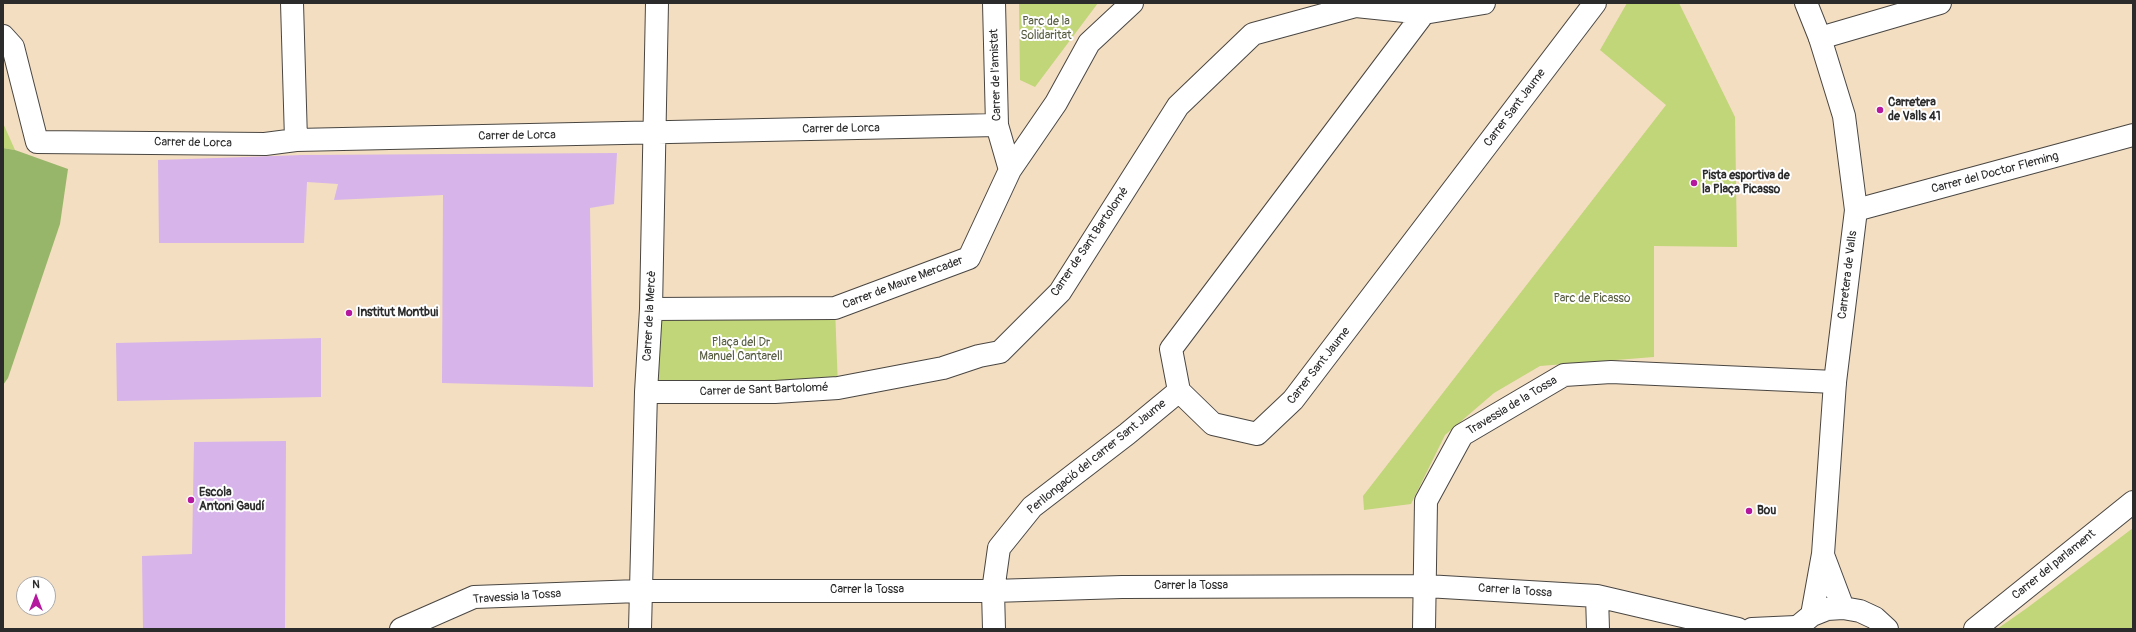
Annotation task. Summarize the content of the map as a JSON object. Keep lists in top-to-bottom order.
{
  "streets": {
    "street": [
      "Carrer de l'amistat",
      "Carrer Sant Jaume",
      "Carrer de Lorca",
      "Carrer del Doctor Fleming",
      "Carrer de Sant Bartolomé",
      "Carretera de Valls",
      "Carrer de Maure Mercader",
      "Carrer de la Mercè",
      "Travessia de la Tossa",
      "Perllongació del carrer Sant Jaume",
      "Carrer del parlament",
      "Carrer la Tossa",
      "Travessia la Tossa"
    ]
  },
  "crossings": [
    ["Carrer de l'amistat", "Carrer de Lorca"],
    ["Carrer de l'amistat", "Carrer de Maure Mercader"],
    ["Carrer Sant Jaume", "Perllongació del carrer Sant Jaume"],
    ["Carrer de Lorca", "Carrer de la Mercè"],
    ["Carrer del Doctor Fleming", "Carretera de Valls"],
    ["Carrer de Sant Bartolomé", "Carrer de la Mercè"],
    ["Carretera de Valls", "Travessia de la Tossa"],
    ["Carrer de Maure Mercader", "Carrer de la Mercè"],
    ["Carrer de la Mercè", "Carrer la Tossa"],
    ["Carrer de la Mercè", "Travessia la Tossa"],
    ["Travessia de la Tossa", "Carrer la Tossa"],
    ["Perllongació del carrer Sant Jaume", "Carrer la Tossa"],
    ["Carrer la Tossa", "Travessia la Tossa"]
  ],
  "parks": ["Parc de la Solidaritat", "Parc de Picasso", "Plaça del Dr Manuel Cantarell"],
  "places": [
    "Carretera de Valls 41",
    "Pista esportiva de la Plaça Picasso",
    "Institut Montbui",
    "Escola Antoni Gaudí",
    "Bou"
  ],
  "north": "top"
}
